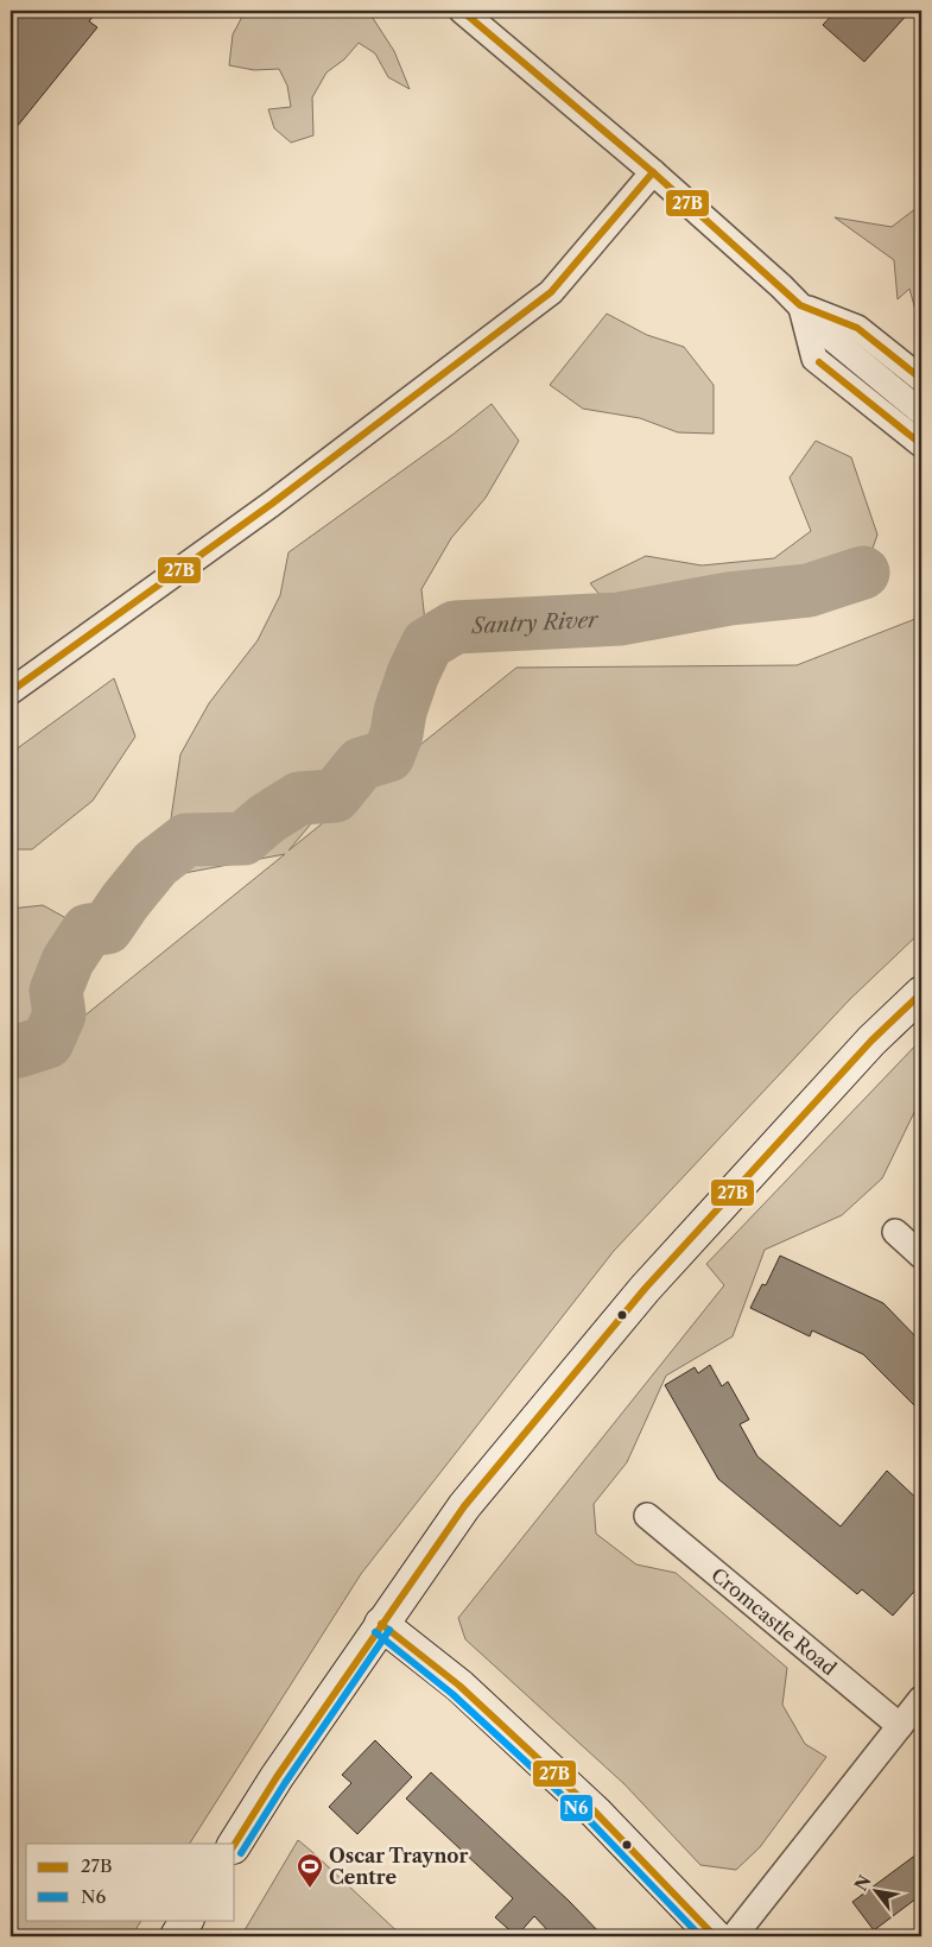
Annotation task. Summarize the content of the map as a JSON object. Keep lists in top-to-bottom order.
{
  "streets": {
    "street": ["Cromcastle Road"]
  },
  "water": ["Santry River"],
  "places": {
    "sports": ["Oscar Traynor Centre"]
  },
  "lines": ["transit line 27B", "transit line N6"],
  "legend": ["27B", "N6"],
  "north": "top left"
}
